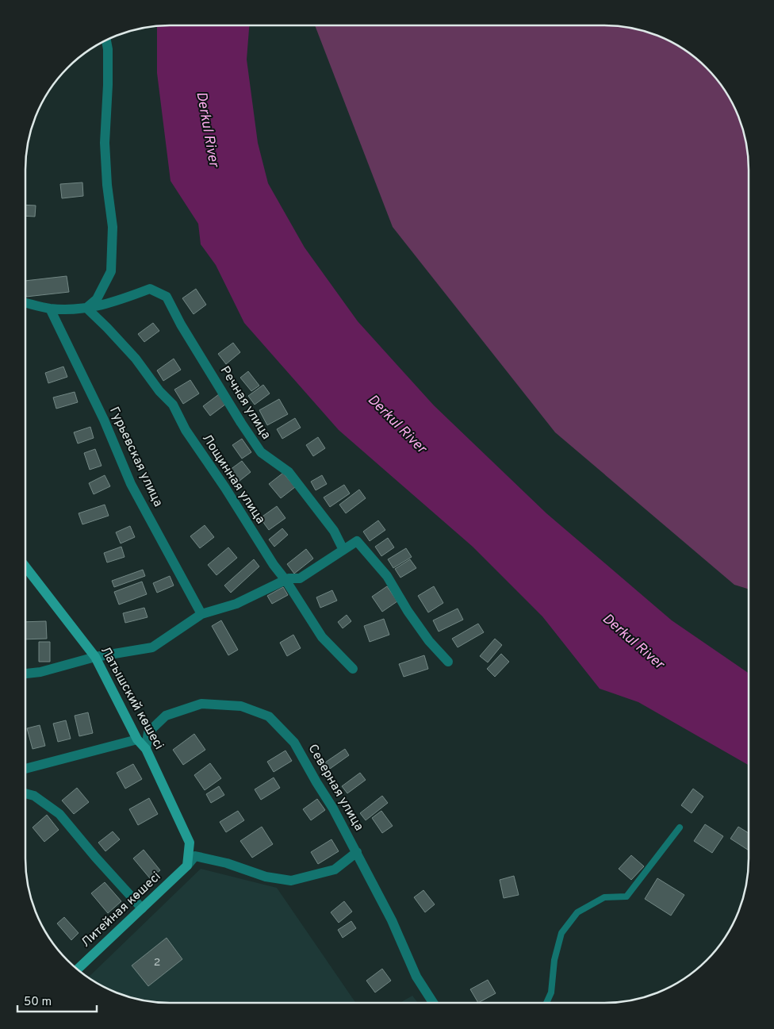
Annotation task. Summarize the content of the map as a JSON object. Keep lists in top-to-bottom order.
{
  "streets": {
    "street": [
      "Речная улица",
      "Гурьевская улица",
      "Лощинная улица",
      "Латышский көшесі",
      "Северная улица",
      "Литейная көшесі"
    ]
  },
  "crossings": [
    ["Речная улица", "Лощинная улица"],
    ["Латышский көшесі", "Северная улица"],
    ["Латышский көшесі", "Литейная көшесі"]
  ],
  "water": ["Derkul River"],
  "house_numbers": ["2"],
  "scale_bar": "50 m"
}
